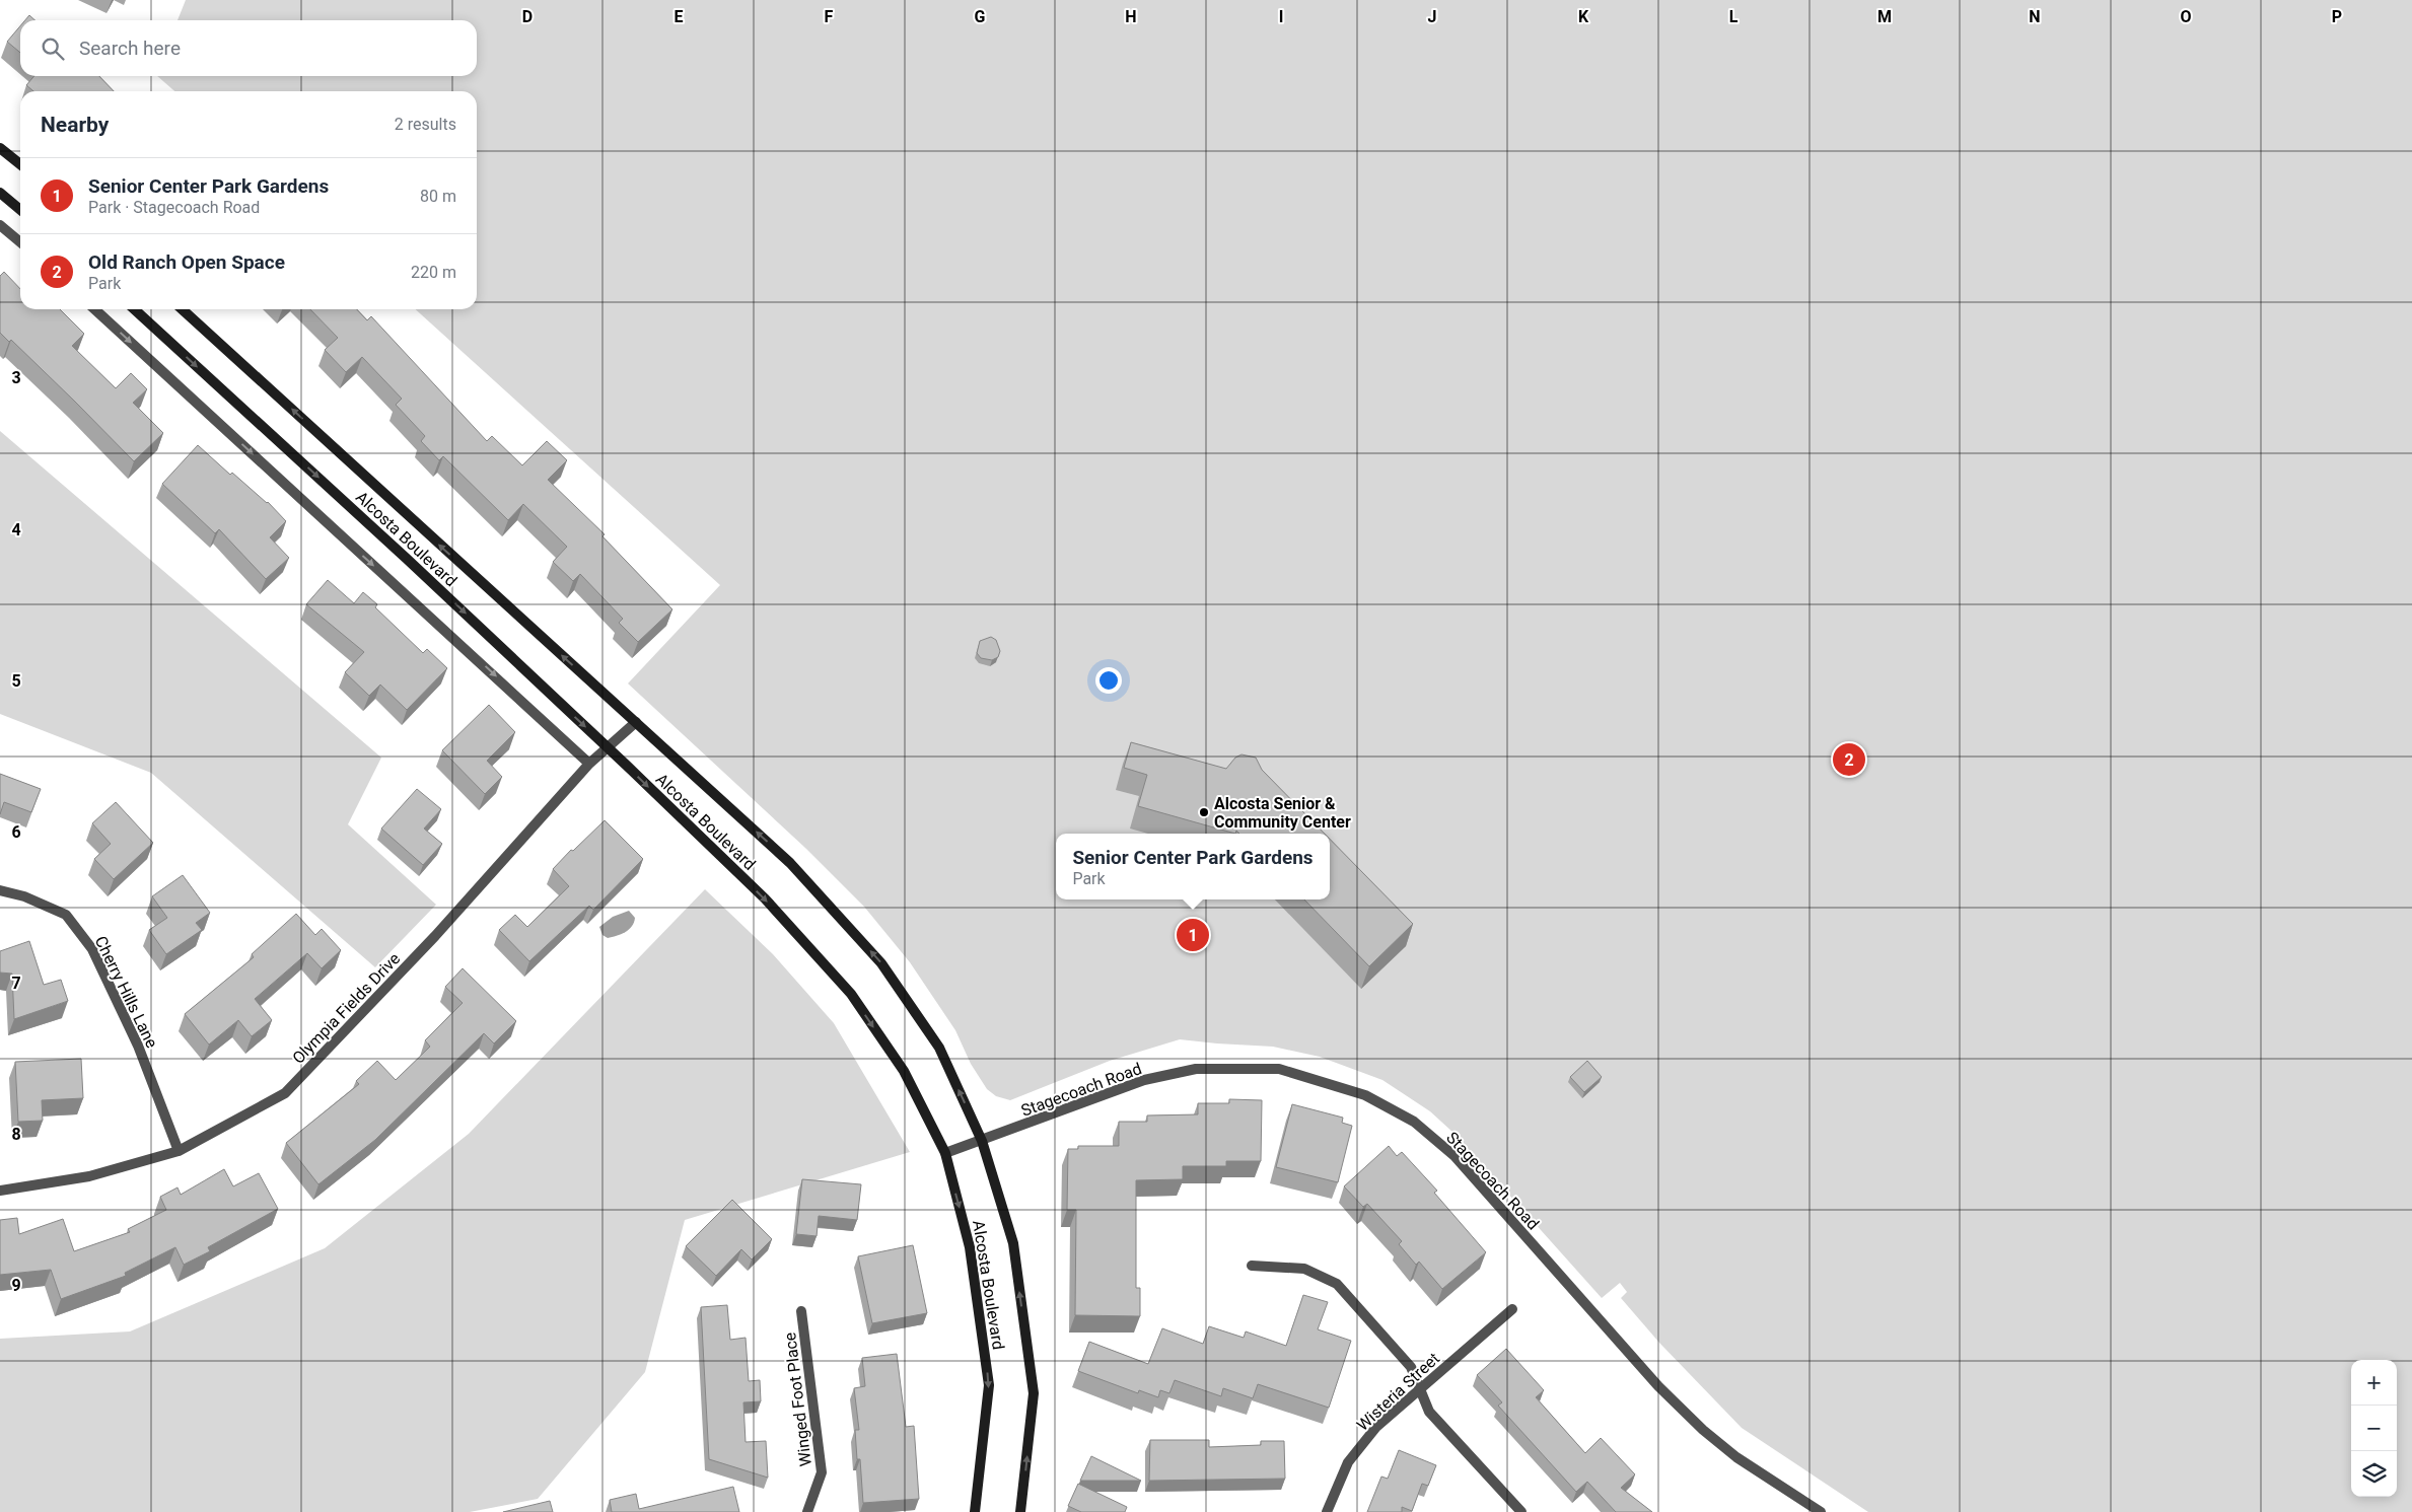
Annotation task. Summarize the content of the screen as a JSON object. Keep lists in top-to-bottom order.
{
  "streets": {
    "main road": ["Alcosta Boulevard"],
    "street": [
      "Cherry Hills Lane",
      "Olympia Fields Drive",
      "Stagecoach Road",
      "Wisteria Street",
      "Winged Foot Place"
    ]
  },
  "crossings": [
    ["Alcosta Boulevard", "Olympia Fields Drive"],
    ["Alcosta Boulevard", "Stagecoach Road"],
    ["Cherry Hills Lane", "Olympia Fields Drive"]
  ],
  "places": ["Alcosta Senior & Community Center"],
  "page": {
    "search": "Search here",
    "heading": ["Nearby", "2 results"],
    "list": [
      {
        "mark": "1",
        "name": "Senior Center Park Gardens",
        "note": "Park · Stagecoach Road",
        "value": "80 m"
      },
      {
        "mark": "2",
        "name": "Old Ranch Open Space",
        "note": "Park",
        "value": "220 m"
      }
    ],
    "pins": ["2", "1"],
    "popup": ["Senior Center Park Gardens", "Park"],
    "map_buttons": ["+", "−"]
  },
  "grid": {
    "columns": [
      "D",
      "E",
      "F",
      "G",
      "H",
      "I",
      "J",
      "K",
      "L",
      "M",
      "N",
      "O",
      "P"
    ],
    "rows": [
      "3",
      "4",
      "5",
      "6",
      "7",
      "8",
      "9"
    ]
  }
}
